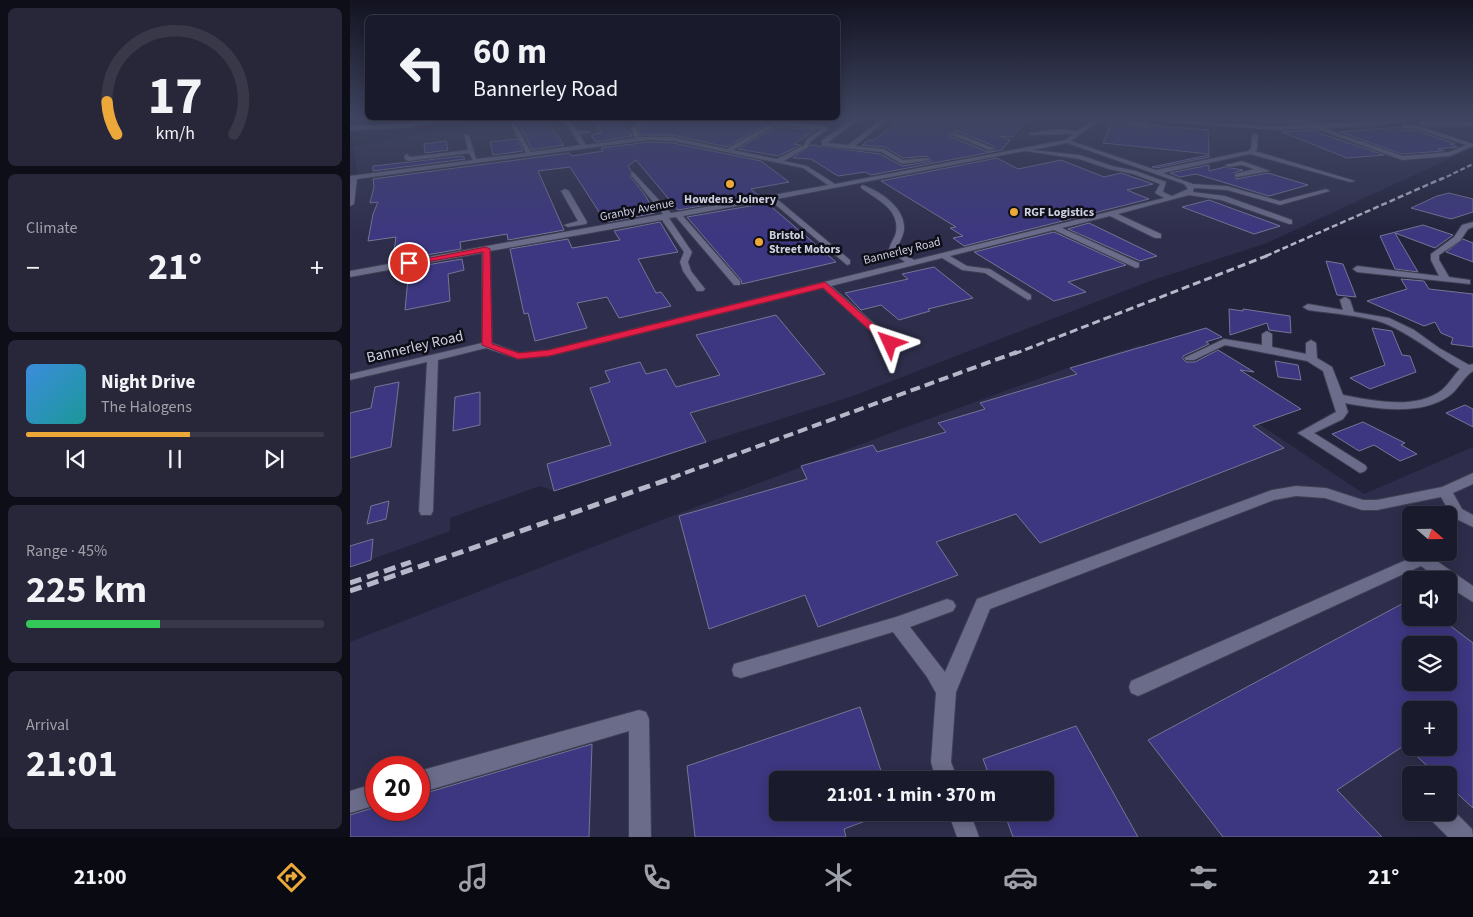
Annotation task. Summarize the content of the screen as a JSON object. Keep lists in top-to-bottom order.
{
  "streets": {
    "street": ["Granby Avenue", "Bannerley Road"]
  },
  "crossings": [
    ["Granby Avenue", "Bannerley Road"]
  ],
  "places": ["Howdens Joinery", "RGF Logistics", "Bristol Street Motors"],
  "north": "right",
  "page": {
    "turn": ["60 m", "Bannerley Road"],
    "tile": [
      "Climate",
      ["Range · 45%", "225 km"],
      ["Arrival", "21:01"]
    ],
    "heat": ["−", "21°", "+"],
    "song": ["Night Drive", "The Halogens"],
    "map_buttons": ["+", "−"],
    "limit": "20",
    "trip": "21:01 · 1 min · 370 m",
    "tabs": ["21:00", "21°"],
    "gauge": ["17", "km/h"]
  }
}
